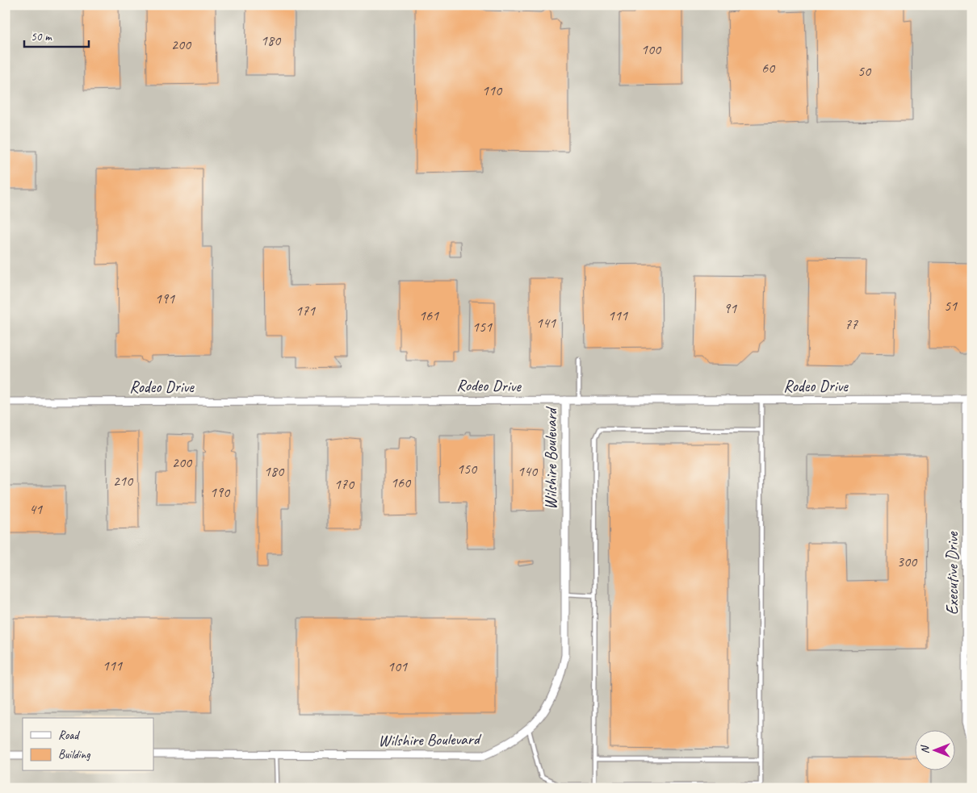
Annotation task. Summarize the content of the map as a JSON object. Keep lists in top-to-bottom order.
{
  "streets": {
    "street": ["Rodeo Drive", "Wilshire Boulevard", "Executive Drive"]
  },
  "crossings": [
    ["Rodeo Drive", "Wilshire Boulevard"],
    ["Rodeo Drive", "Executive Drive"]
  ],
  "house_numbers": [
    "180",
    "200",
    "100",
    "60",
    "50",
    "110",
    "191",
    "51",
    "91",
    "171",
    "161",
    "111",
    "141",
    "77",
    "151",
    "200",
    "150",
    "180",
    "140",
    "210",
    "160",
    "170",
    "190",
    "41",
    "300",
    "111",
    "101"
  ],
  "legend": ["Road", "Building"],
  "scale_bar": "50 m",
  "north": "left"
}
